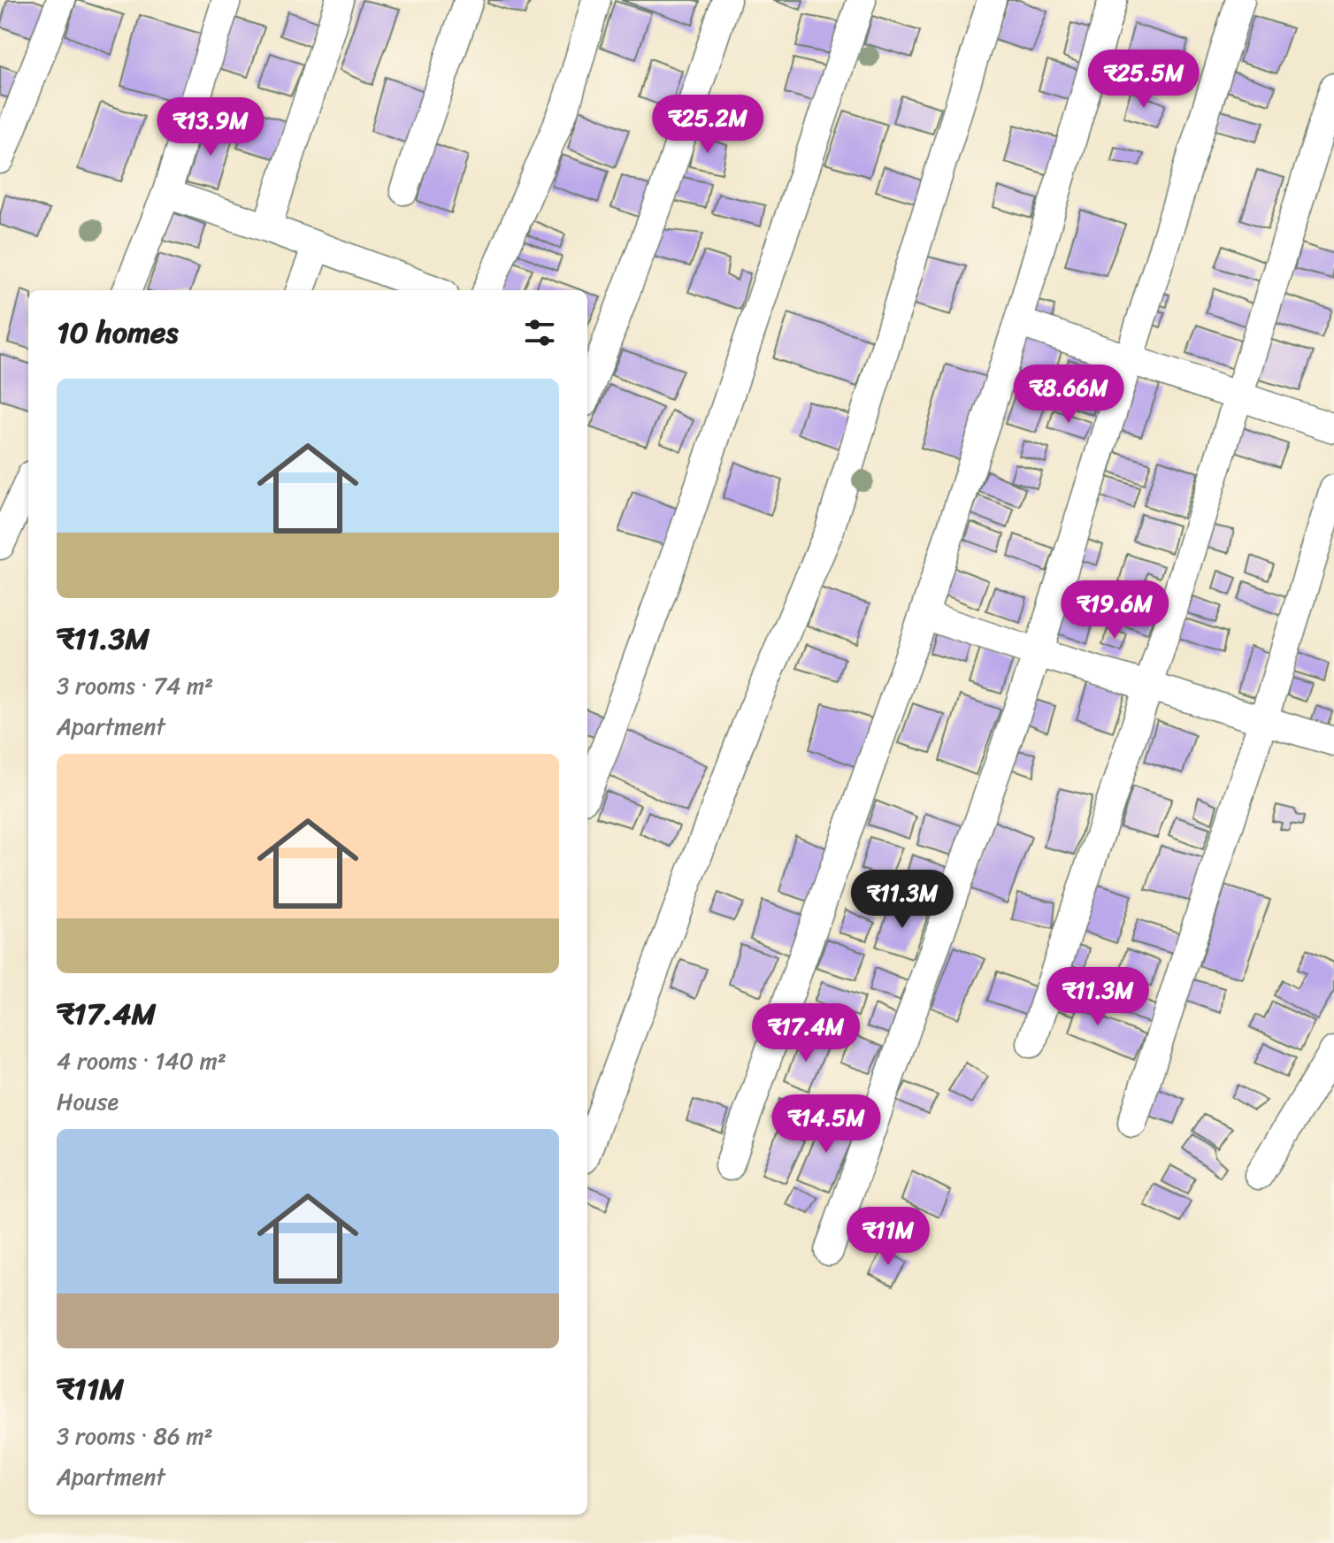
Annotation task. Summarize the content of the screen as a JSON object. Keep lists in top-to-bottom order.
{
  "page": {
    "price": [
      "₹25.5M",
      "₹25.2M",
      "₹13.9M",
      "₹8.66M",
      "₹19.6M",
      "₹11.3M",
      "₹11.3M",
      "₹17.4M",
      "₹14.5M",
      "₹11M"
    ],
    "heading": "10 homes",
    "list": [
      {
        "name": "₹11.3M",
        "note": "3 rooms · 74 m² · Apartment"
      },
      {
        "name": "₹17.4M",
        "note": "4 rooms · 140 m² · House"
      },
      {
        "name": "₹11M",
        "note": "3 rooms · 86 m² · Apartment"
      }
    ]
  }
}
